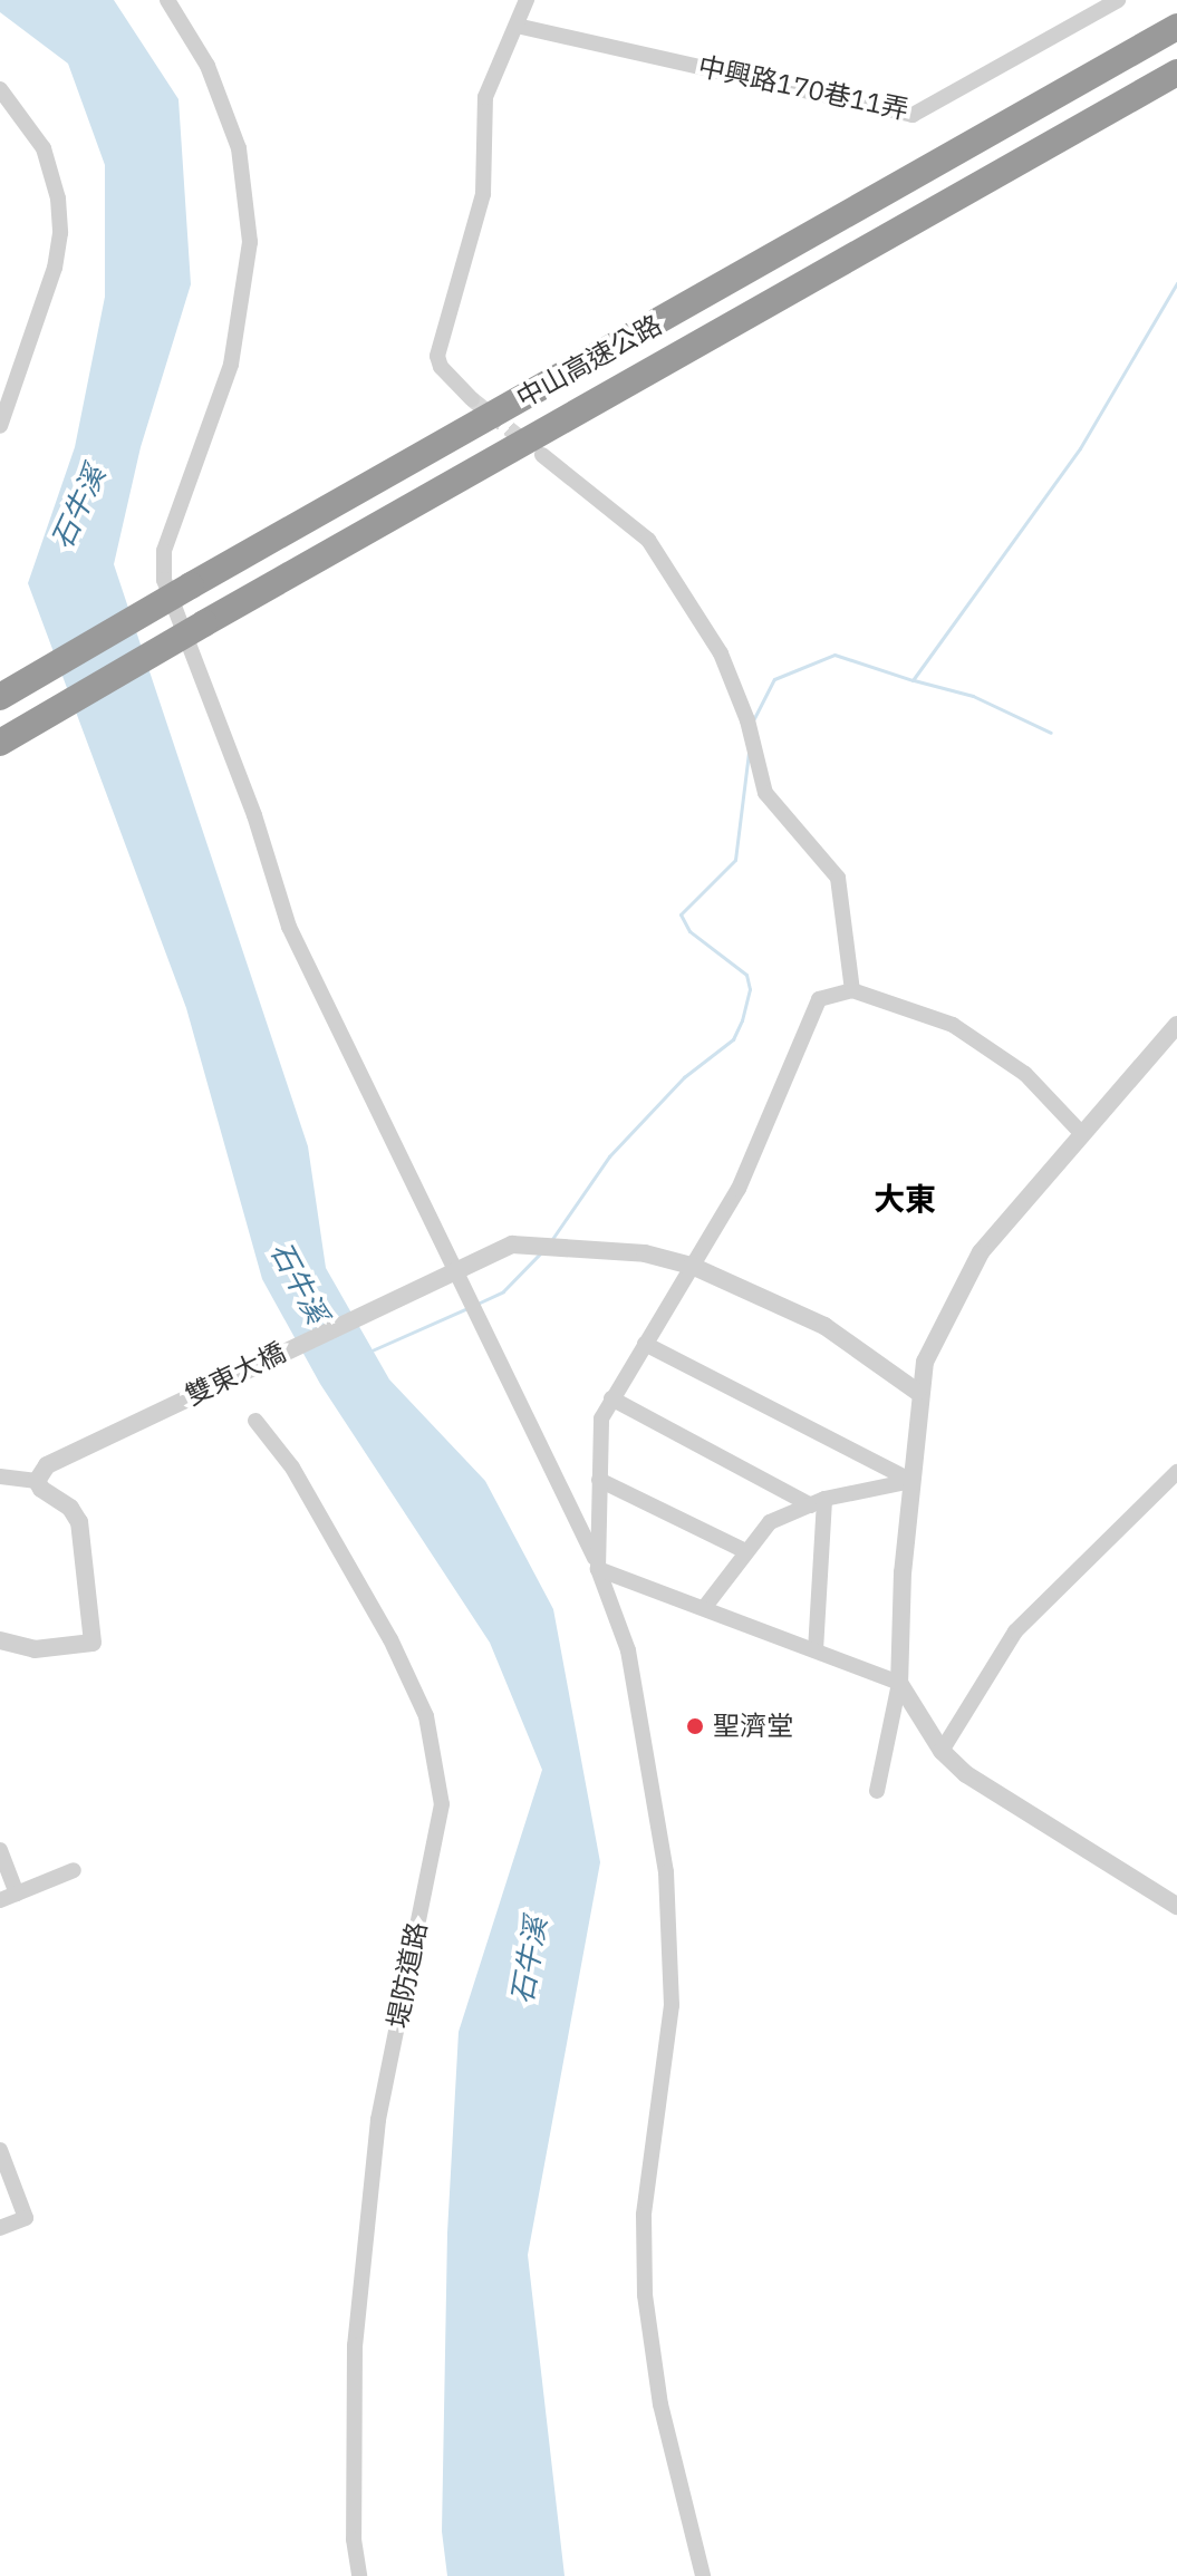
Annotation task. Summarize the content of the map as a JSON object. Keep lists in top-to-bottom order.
{
  "streets": {
    "highway": ["中山高速公路"],
    "street": ["中興路170巷11弄", "雙東大橋", "堤防道路"]
  },
  "districts": ["大東"],
  "water": ["石牛溪"],
  "places": ["聖濟堂"]
}
